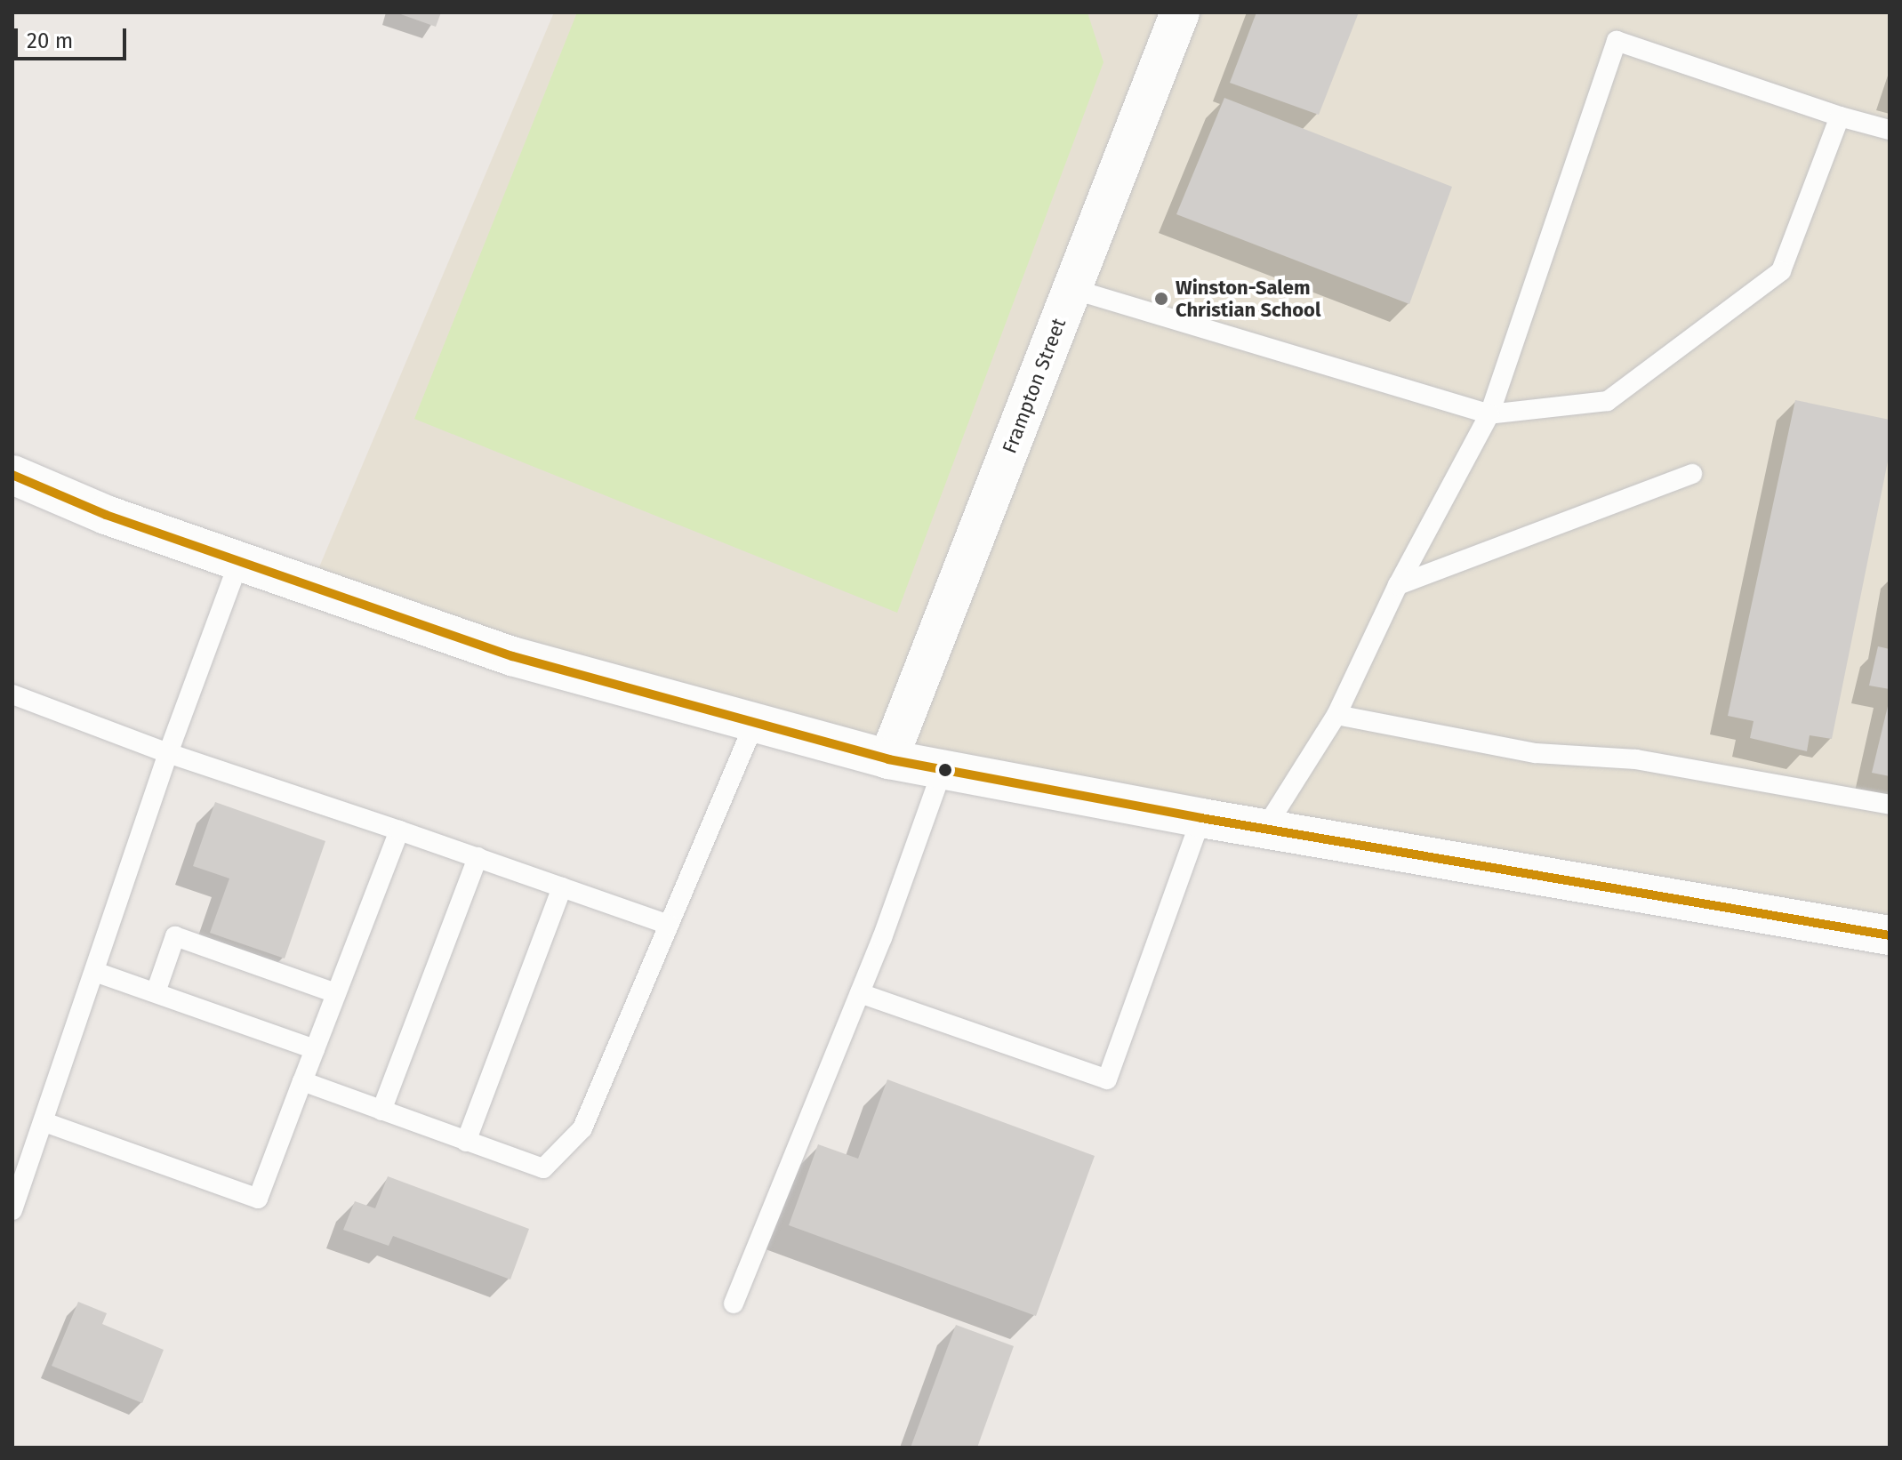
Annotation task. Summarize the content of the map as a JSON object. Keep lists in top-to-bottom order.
{
  "streets": {
    "main road": ["Frampton Street"]
  },
  "places": ["Winston-Salem Christian School"],
  "scale_bar": "20 m"
}
